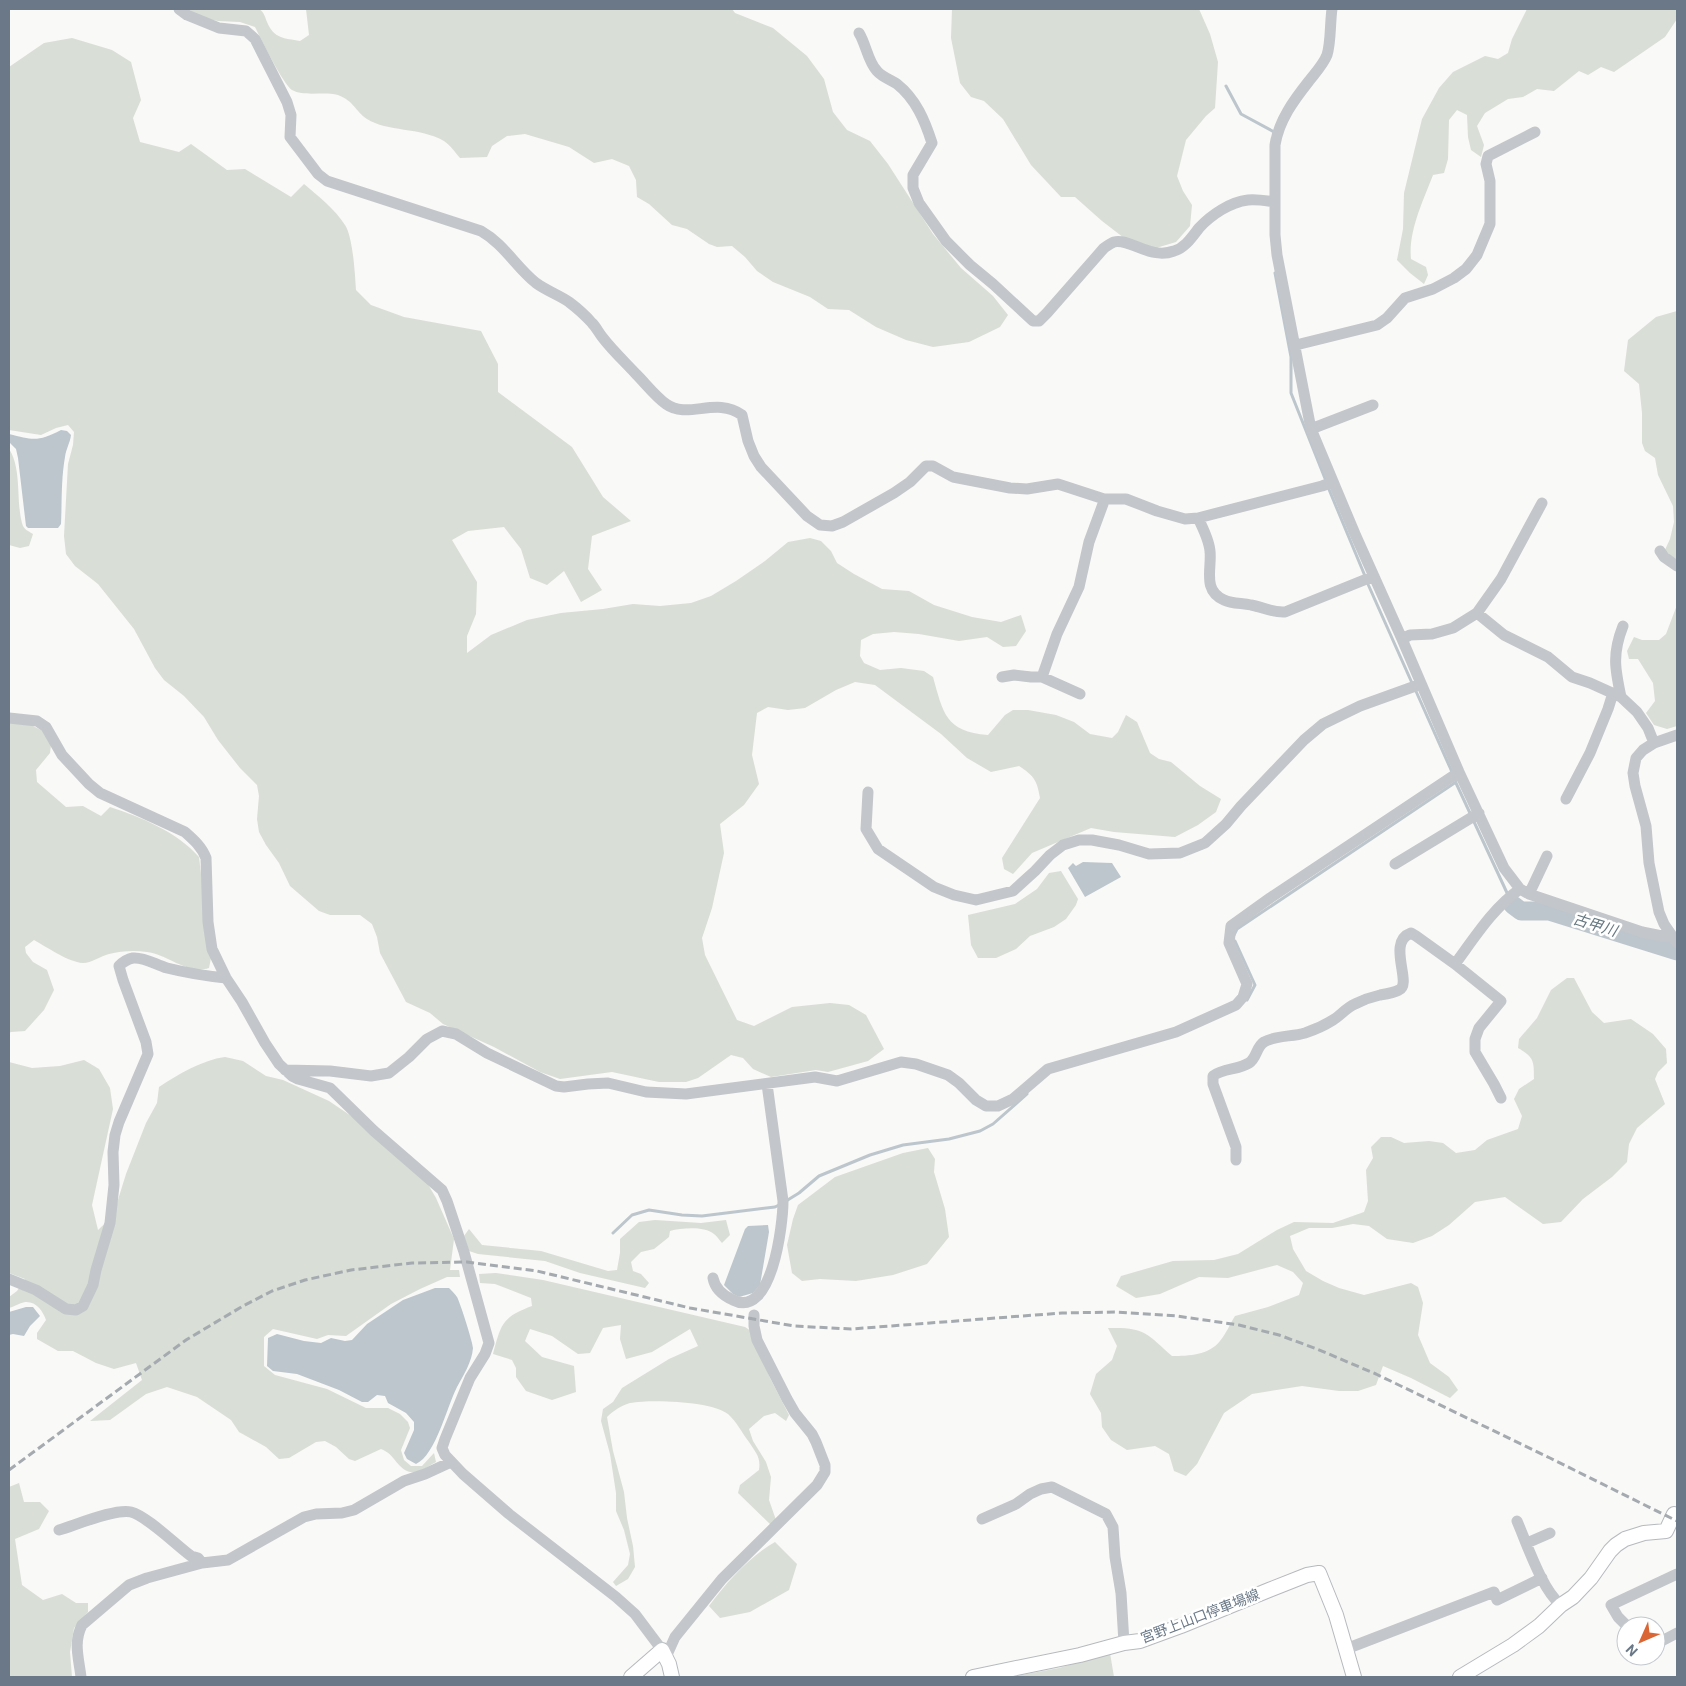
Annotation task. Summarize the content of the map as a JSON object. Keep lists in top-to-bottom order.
{
  "streets": {
    "main road": ["宮野上山口停車場線"]
  },
  "water": ["古甲川"],
  "north": "bottom left"
}
